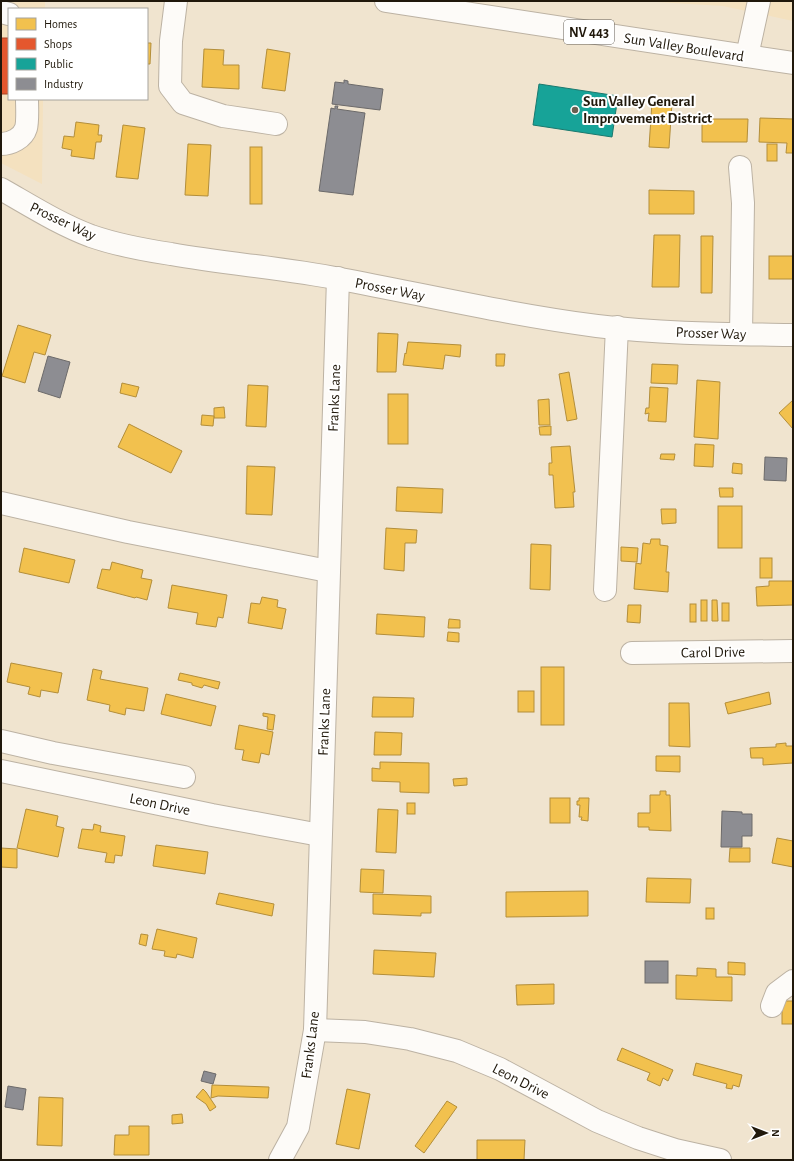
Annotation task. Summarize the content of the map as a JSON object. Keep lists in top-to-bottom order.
{
  "streets": {
    "street": [
      "NV 443",
      "Sun Valley Boulevard",
      "Prosser Way",
      "Franks Lane",
      "Carol Drive",
      "Leon Drive"
    ]
  },
  "crossings": [
    ["Prosser Way", "Franks Lane"],
    ["Franks Lane", "Leon Drive"]
  ],
  "places": ["Sun Valley General Improvement District"],
  "legend": [
    "Homes",
    "Shops",
    "Public",
    "Industry"
  ],
  "north": "right"
}
